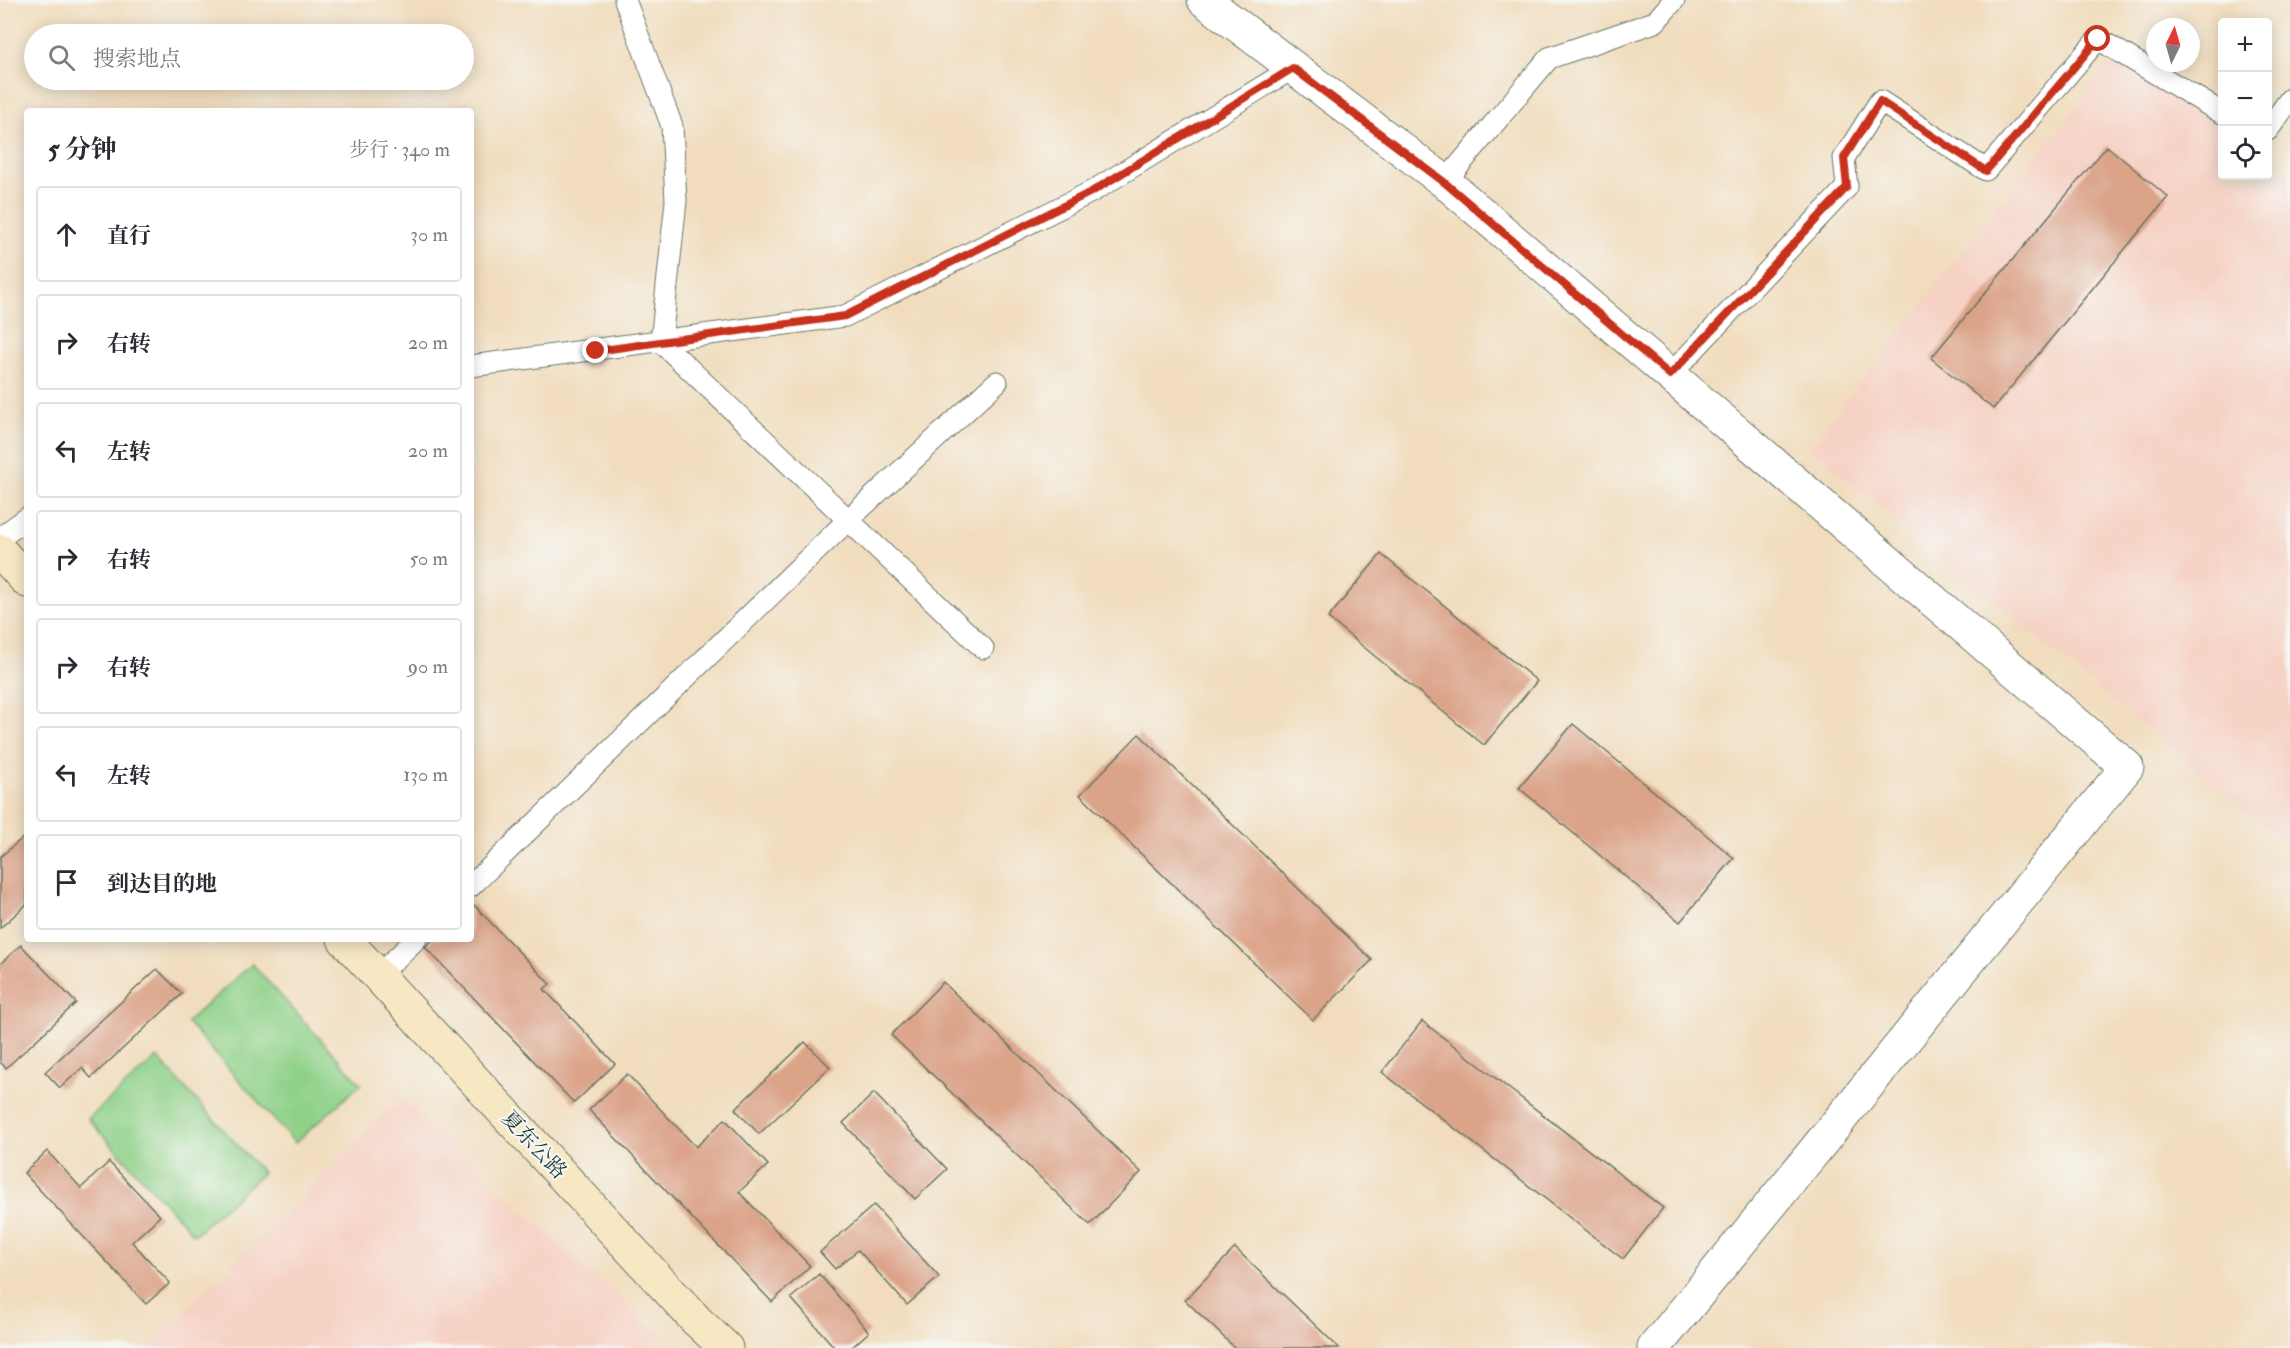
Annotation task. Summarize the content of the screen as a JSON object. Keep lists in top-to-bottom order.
{
  "streets": {
    "main road": ["夏东公路"]
  },
  "north": "top",
  "page": {
    "map_buttons": ["+", "−"],
    "search": "搜索地点",
    "heading": ["5 分钟", "步行 · 340 m"],
    "list": [
      ["直行", "30 m"],
      ["右转", "20 m"],
      ["左转", "20 m"],
      ["右转", "50 m"],
      ["右转", "90 m"],
      ["左转", "130 m"],
      "到达目的地"
    ]
  }
}
